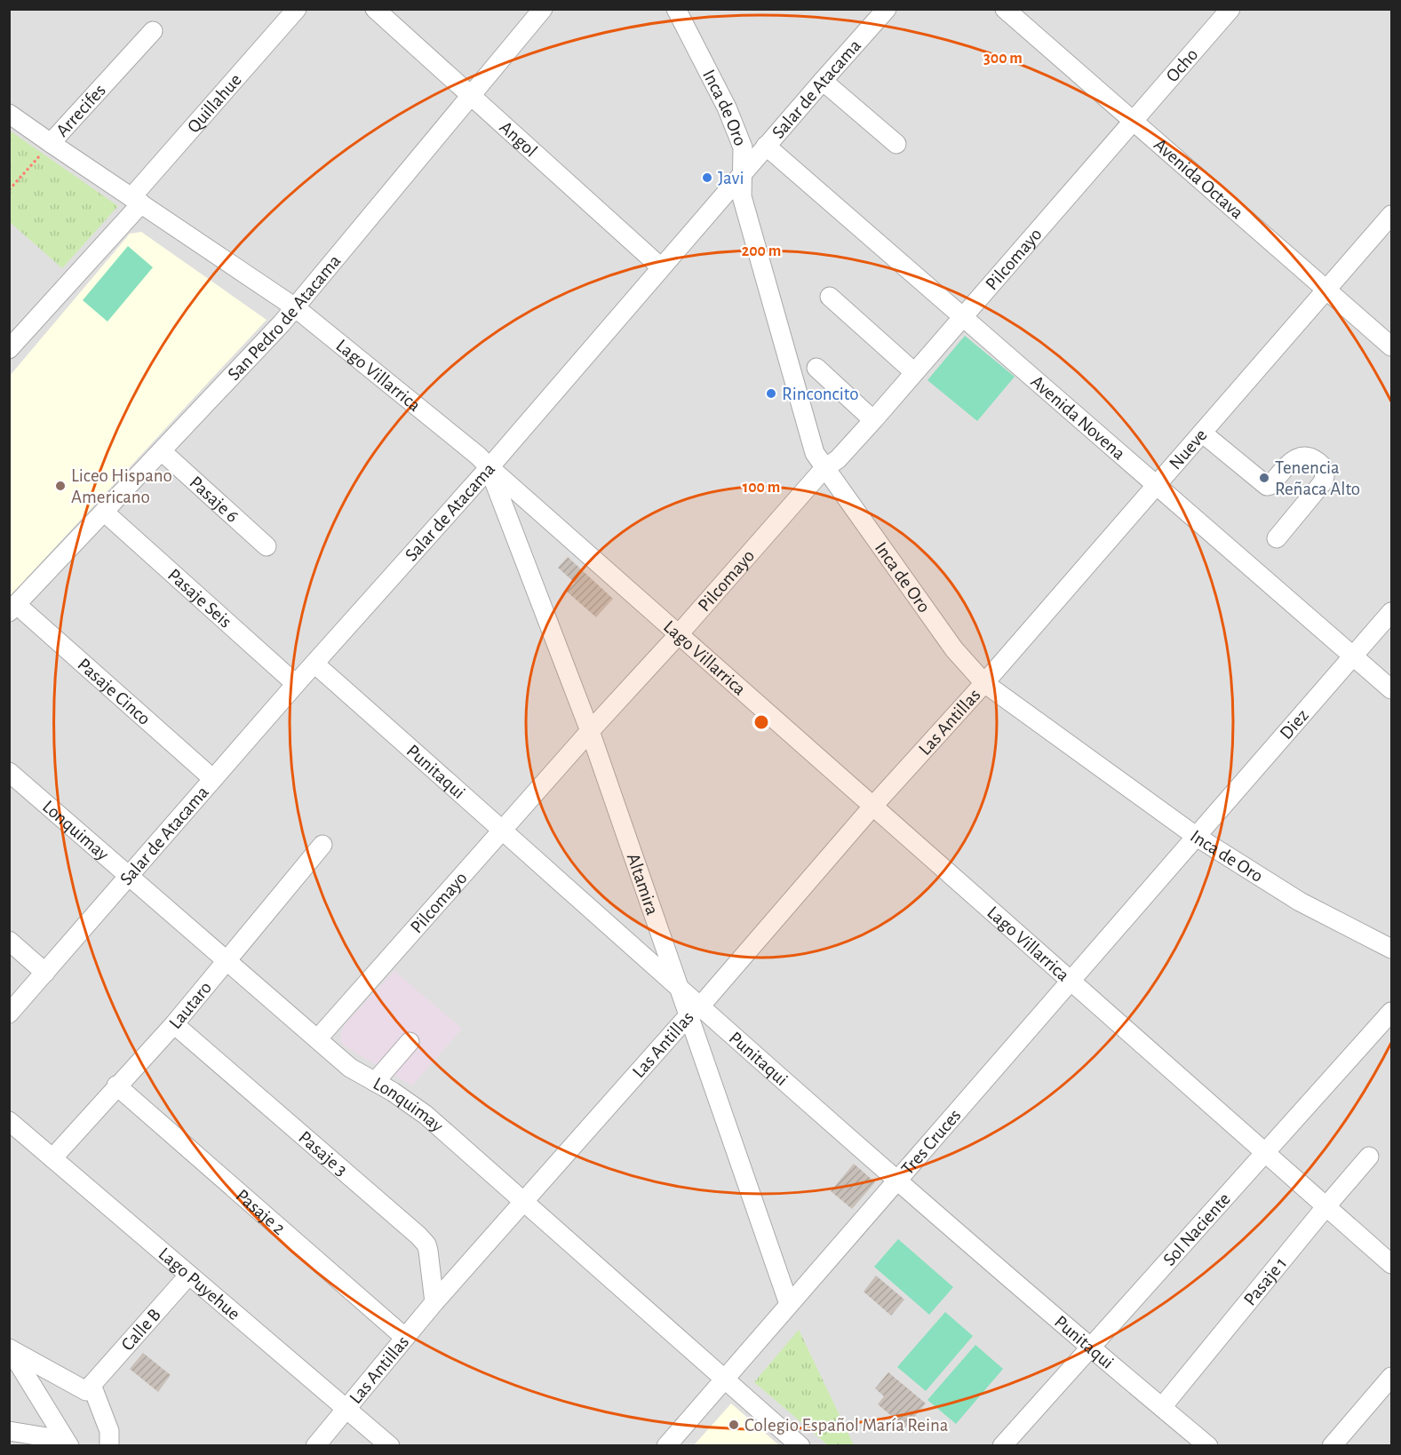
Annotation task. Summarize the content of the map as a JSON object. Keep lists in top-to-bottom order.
{
  "streets": {
    "street": [
      "Ocho",
      "Salar de Atacama",
      "Quillahue",
      "Inca de Oro",
      "Arrecifes",
      "Angol",
      "Avenida Octava",
      "Pilcomayo",
      "San Pedro de Atacama",
      "Lago Villarrica",
      "Avenida Novena",
      "Nueve",
      "Pasaje 6",
      "Pasaje Seis",
      "Pasaje Cinco",
      "Las Antillas",
      "Diez",
      "Punitaqui",
      "Lonquimay",
      "Altamira",
      "Lautaro",
      "Tres Cruces",
      "Pasaje 3",
      "Pasaje 2",
      "Sol Naciente",
      "Pasaje 1",
      "Lago Puyehue",
      "Calle B"
    ]
  },
  "crossings": [
    ["Ocho", "Avenida Octava"],
    ["Ocho", "Pilcomayo"],
    ["Salar de Atacama", "Inca de Oro"],
    ["Salar de Atacama", "Angol"],
    ["Salar de Atacama", "Lago Villarrica"],
    ["Salar de Atacama", "Avenida Novena"],
    ["Salar de Atacama", "Pasaje Seis"],
    ["Salar de Atacama", "Pasaje Cinco"],
    ["Salar de Atacama", "Punitaqui"],
    ["Salar de Atacama", "Lonquimay"],
    ["Salar de Atacama", "Altamira"],
    ["Quillahue", "Lago Villarrica"],
    ["Inca de Oro", "Pilcomayo"],
    ["Inca de Oro", "Nueve"],
    ["Inca de Oro", "Las Antillas"],
    ["Inca de Oro", "Diez"],
    ["Inca de Oro", "Tres Cruces"],
    ["Arrecifes", "Lago Villarrica"],
    ["Angol", "San Pedro de Atacama"],
    ["Avenida Octava", "Pilcomayo"],
    ["Avenida Octava", "Nueve"],
    ["Pilcomayo", "Lago Villarrica"],
    ["Pilcomayo", "Avenida Novena"],
    ["Pilcomayo", "Punitaqui"],
    ["Pilcomayo", "Lonquimay"],
    ["Pilcomayo", "Altamira"],
    ["San Pedro de Atacama", "Lago Villarrica"],
    ["San Pedro de Atacama", "Pasaje 6"],
    ["San Pedro de Atacama", "Pasaje Seis"],
    ["San Pedro de Atacama", "Pasaje Cinco"],
    ["Lago Villarrica", "Las Antillas"],
    ["Lago Villarrica", "Altamira"],
    ["Lago Villarrica", "Tres Cruces"],
    ["Lago Villarrica", "Sol Naciente"],
    ["Lago Villarrica", "Pasaje 1"],
    ["Avenida Novena", "Nueve"],
    ["Avenida Novena", "Diez"],
    ["Nueve", "Las Antillas"],
    ["Las Antillas", "Punitaqui"],
    ["Las Antillas", "Lonquimay"],
    ["Las Antillas", "Pasaje 3"],
    ["Las Antillas", "Pasaje 2"],
    ["Las Antillas", "Lago Puyehue"],
    ["Diez", "Tres Cruces"],
    ["Punitaqui", "Altamira"],
    ["Punitaqui", "Tres Cruces"],
    ["Punitaqui", "Sol Naciente"],
    ["Punitaqui", "Pasaje 1"],
    ["Lonquimay", "Lautaro"],
    ["Lonquimay", "Tres Cruces"],
    ["Lautaro", "Pasaje 3"],
    ["Lautaro", "Pasaje 2"],
    ["Lautaro", "Lago Puyehue"],
    ["Lago Puyehue", "Calle B"]
  ],
  "places": [
    "Javi",
    "Rinconcito",
    "Tenencia Reñaca Alto",
    "Liceo Hispano Americano",
    "Colegio Español María Reina"
  ],
  "rings": ["300 m", "200 m", "100 m"]
}
